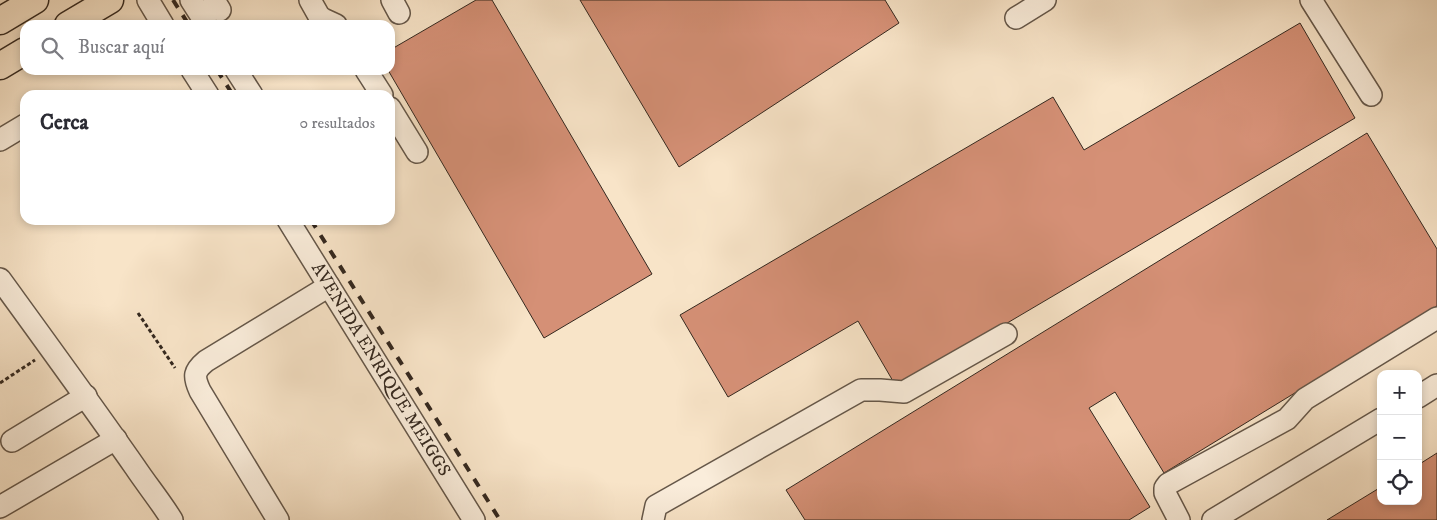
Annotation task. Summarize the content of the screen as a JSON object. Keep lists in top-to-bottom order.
{
  "streets": {
    "street": ["AVENIDA ENRIQUE MEIGGS"]
  },
  "page": {
    "search": "Buscar aquí",
    "heading": ["Cerca", "0 resultados"],
    "map_buttons": ["+", "−"]
  }
}
